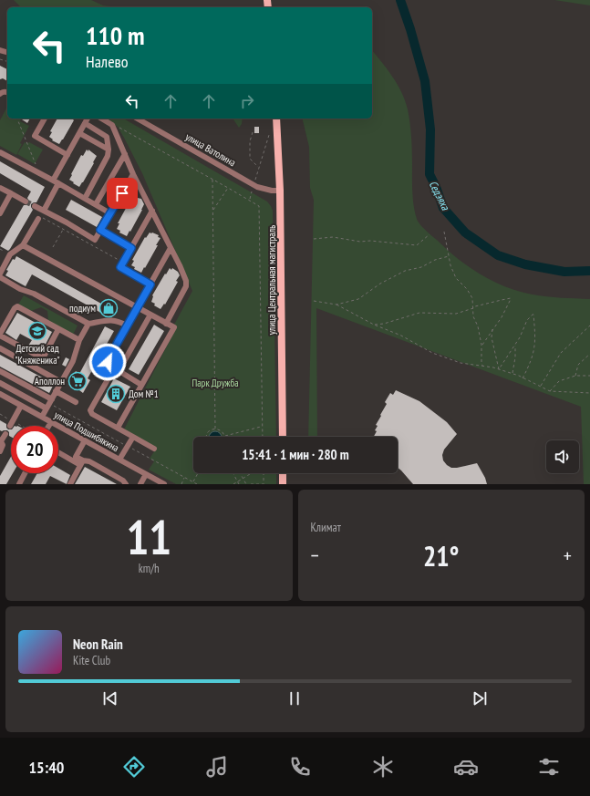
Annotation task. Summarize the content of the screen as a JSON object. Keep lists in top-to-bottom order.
{
  "streets": {
    "main road": ["улица Центральная магистраль"],
    "street": ["улица Ватолина", "улица Подшибякина"]
  },
  "crossings": [
    ["улица Ватолина", "улица Центральная магистраль"]
  ],
  "water": ["Седэяха"],
  "parks": ["Парк Дружба"],
  "places": {
    "shop": ["подиум"],
    "school or university": ["Детский сад \"Княженика\""],
    "supermarket": ["Аполлон"],
    "building": ["Дом №1"]
  },
  "page": {
    "turn": ["110 m", "Налево"],
    "limit": "20",
    "trip": "15:41 · 1 мин · 280 m",
    "tile": [
      ["11", "km/h"],
      "Климат"
    ],
    "heat": ["−", "21°", "+"],
    "song": ["Neon Rain", "Kite Club"],
    "tabs": "15:40"
  }
}
